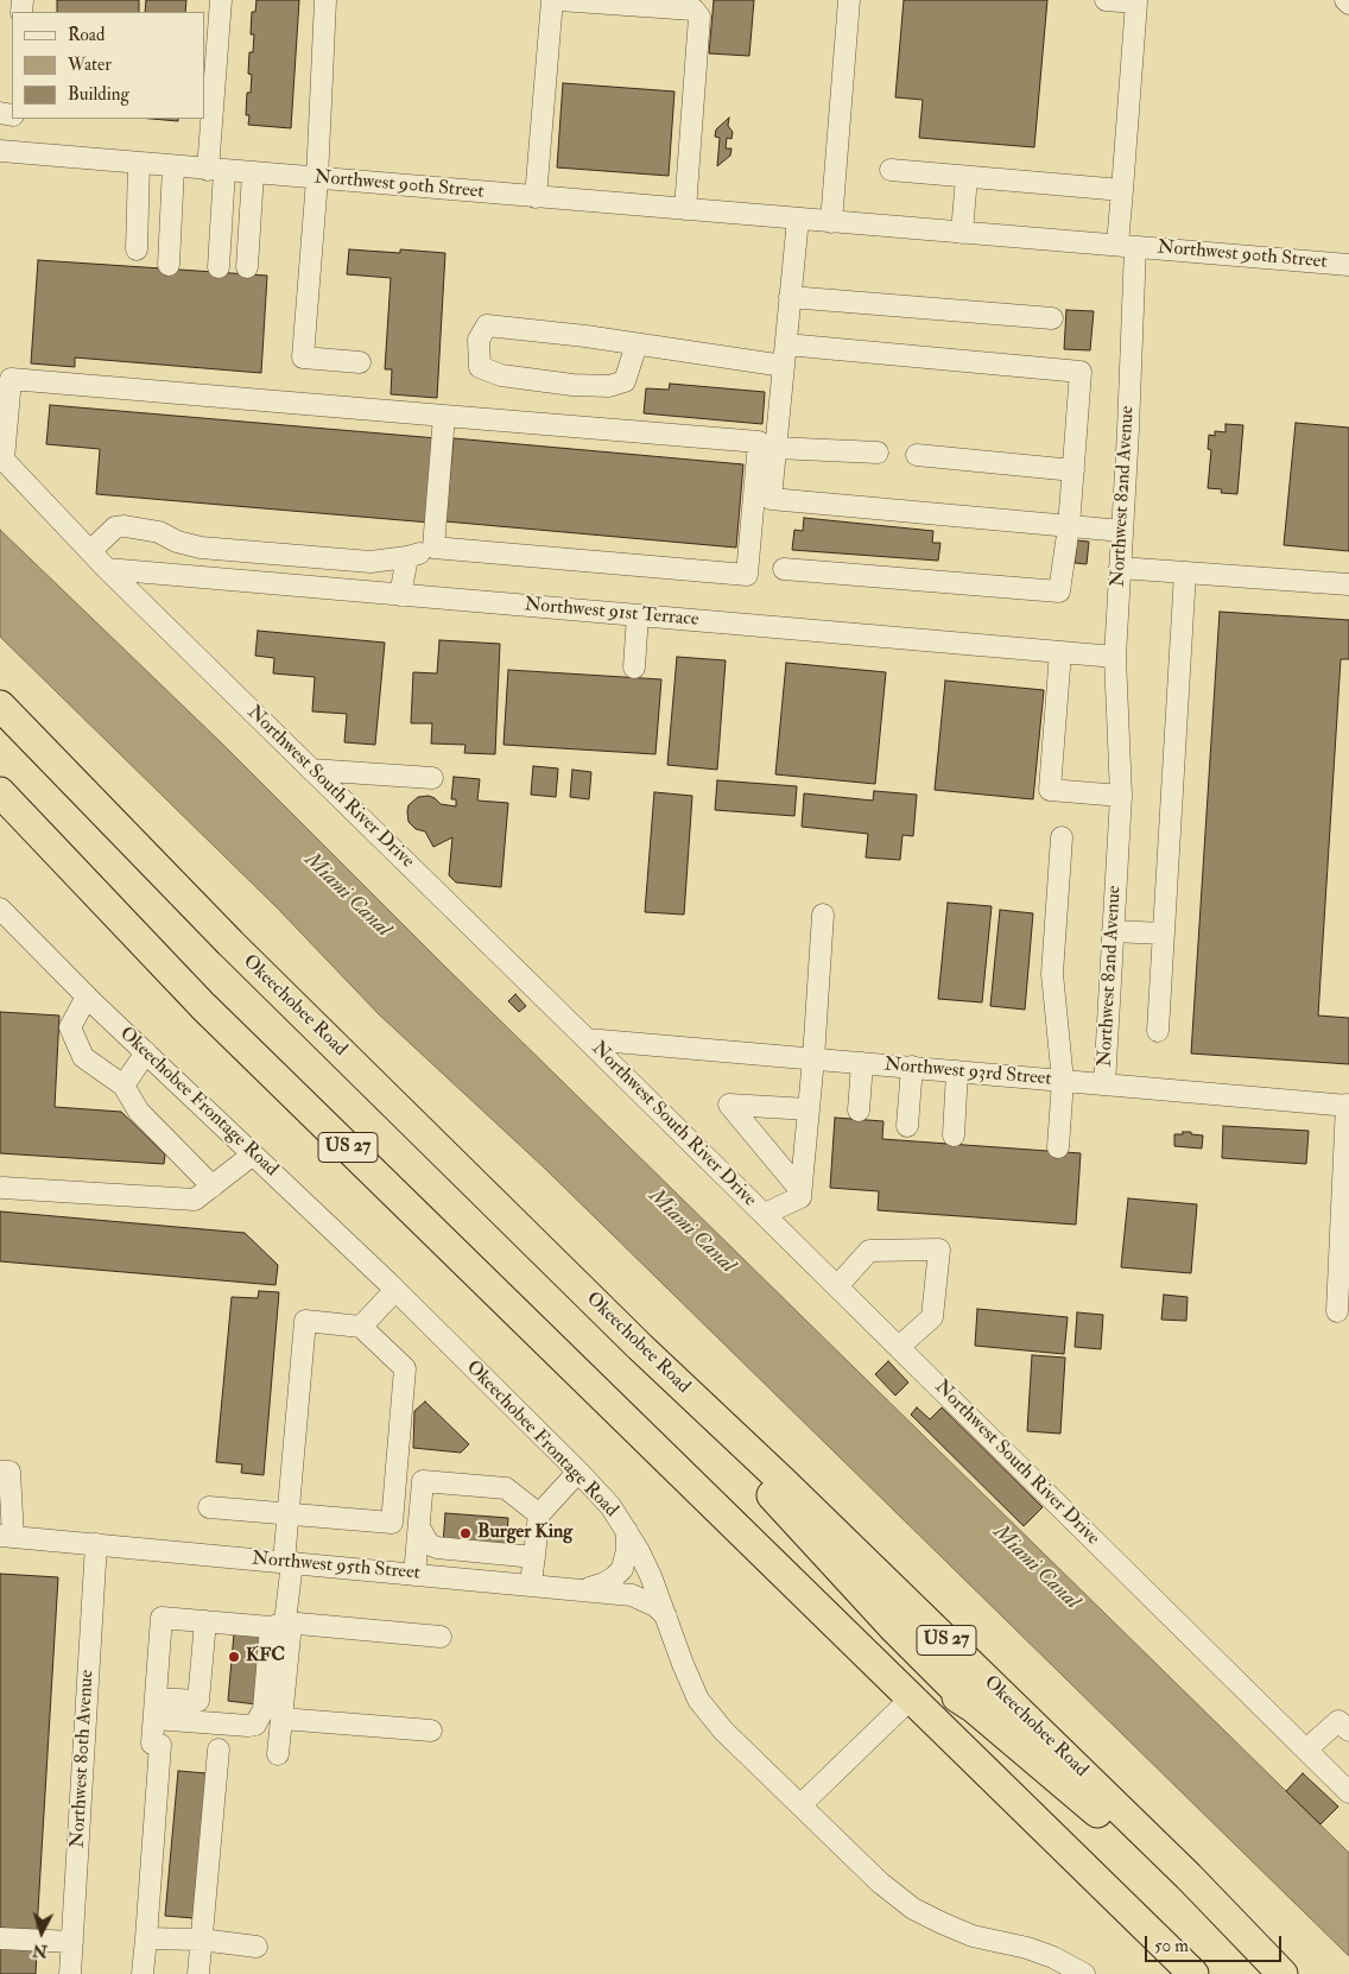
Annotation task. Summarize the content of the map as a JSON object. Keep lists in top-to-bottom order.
{
  "streets": {
    "highway": ["Okeechobee Road", "US 27"],
    "street": [
      "Northwest 90th Street",
      "Northwest 82nd Avenue",
      "Northwest 91st Terrace",
      "Northwest South River Drive",
      "Northwest 93rd Street",
      "Okeechobee Frontage Road",
      "Northwest 95th Street",
      "Northwest 80th Avenue"
    ]
  },
  "crossings": [
    ["Northwest 90th Street", "Northwest 82nd Avenue"],
    ["Northwest 82nd Avenue", "Northwest 91st Terrace"],
    ["Northwest 82nd Avenue", "Northwest 93rd Street"],
    ["Northwest 91st Terrace", "Northwest South River Drive"],
    ["Northwest South River Drive", "Northwest 93rd Street"],
    ["Okeechobee Frontage Road", "Northwest 95th Street"],
    ["Northwest 95th Street", "Northwest 80th Avenue"]
  ],
  "water": ["Miami Canal"],
  "places": ["Burger King", "KFC"],
  "legend": ["Road", "Water", "Building"],
  "scale_bar": "50 m",
  "north": "bottom"
}
